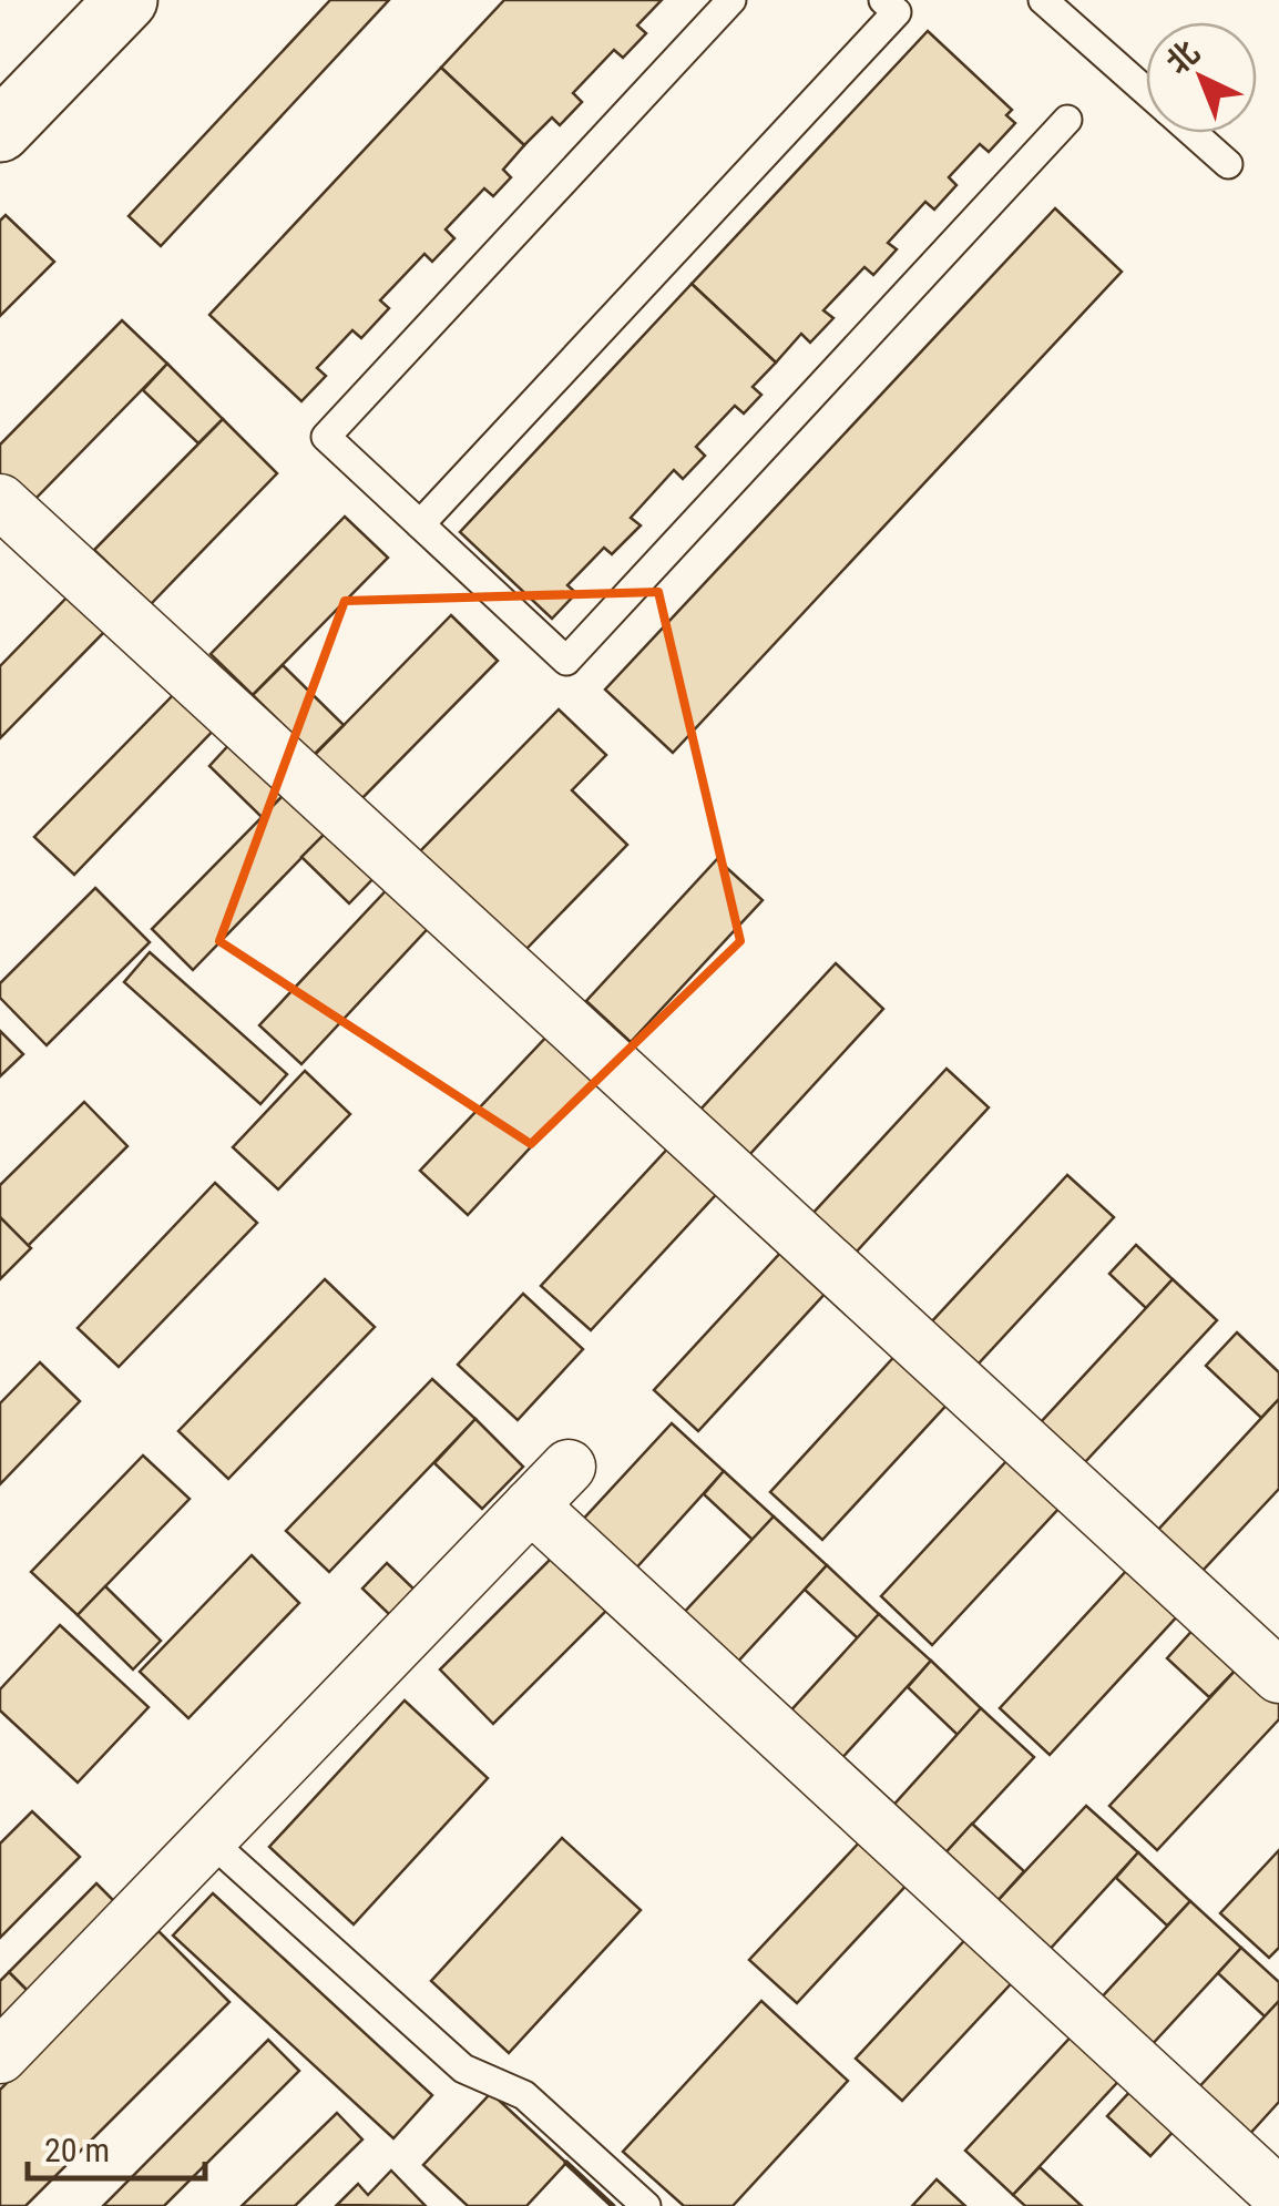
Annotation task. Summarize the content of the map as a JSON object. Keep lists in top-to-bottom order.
{
  "scale_bar": "20 m",
  "north": "top left"
}
